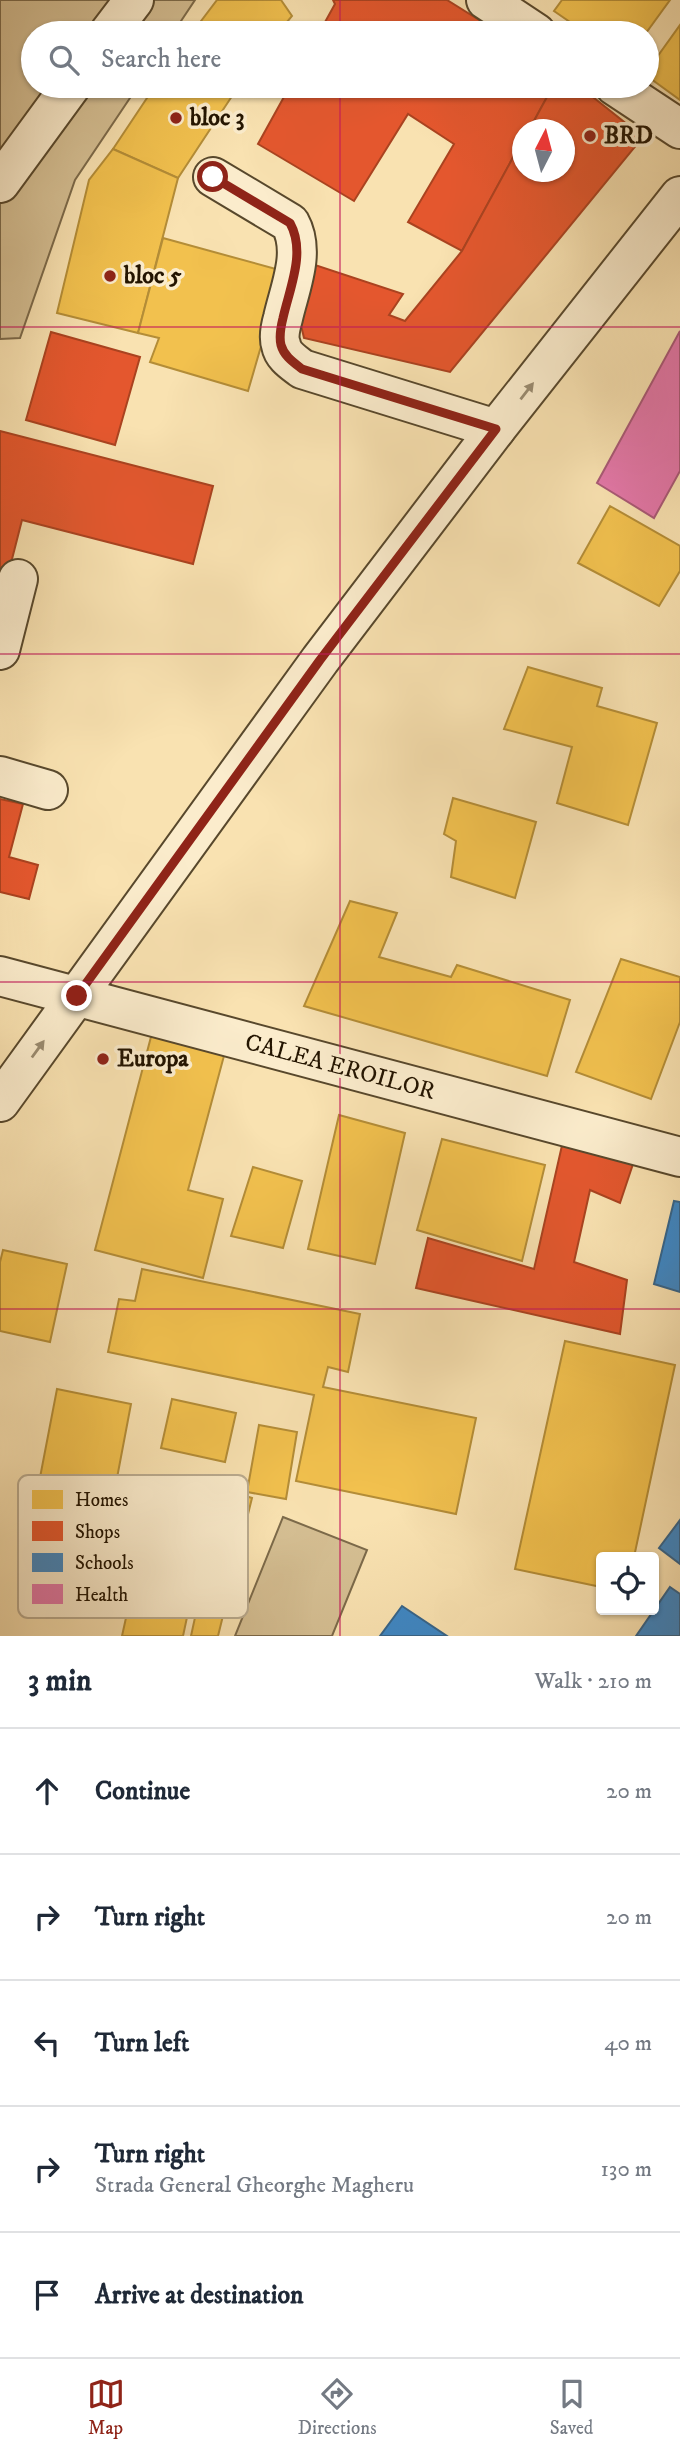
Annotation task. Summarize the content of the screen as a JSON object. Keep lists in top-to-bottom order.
{
  "streets": {
    "street": ["CALEA EROILOR"]
  },
  "places": [
    "bloc 3",
    "BRD",
    "bloc 5",
    "Europa"
  ],
  "legend": [
    "Homes",
    "Shops",
    "Schools",
    "Health"
  ],
  "north": "top",
  "page": {
    "search": "Search here",
    "heading": ["3 min", "Walk · 210 m"],
    "list": [
      ["Continue", "20 m"],
      ["Turn right", "20 m"],
      ["Turn left", "40 m"],
      ["Turn right", "Strada General Gheorghe Magheru", "130 m"],
      "Arrive at destination"
    ],
    "nav": ["Map", "Directions", "Saved"]
  }
}
